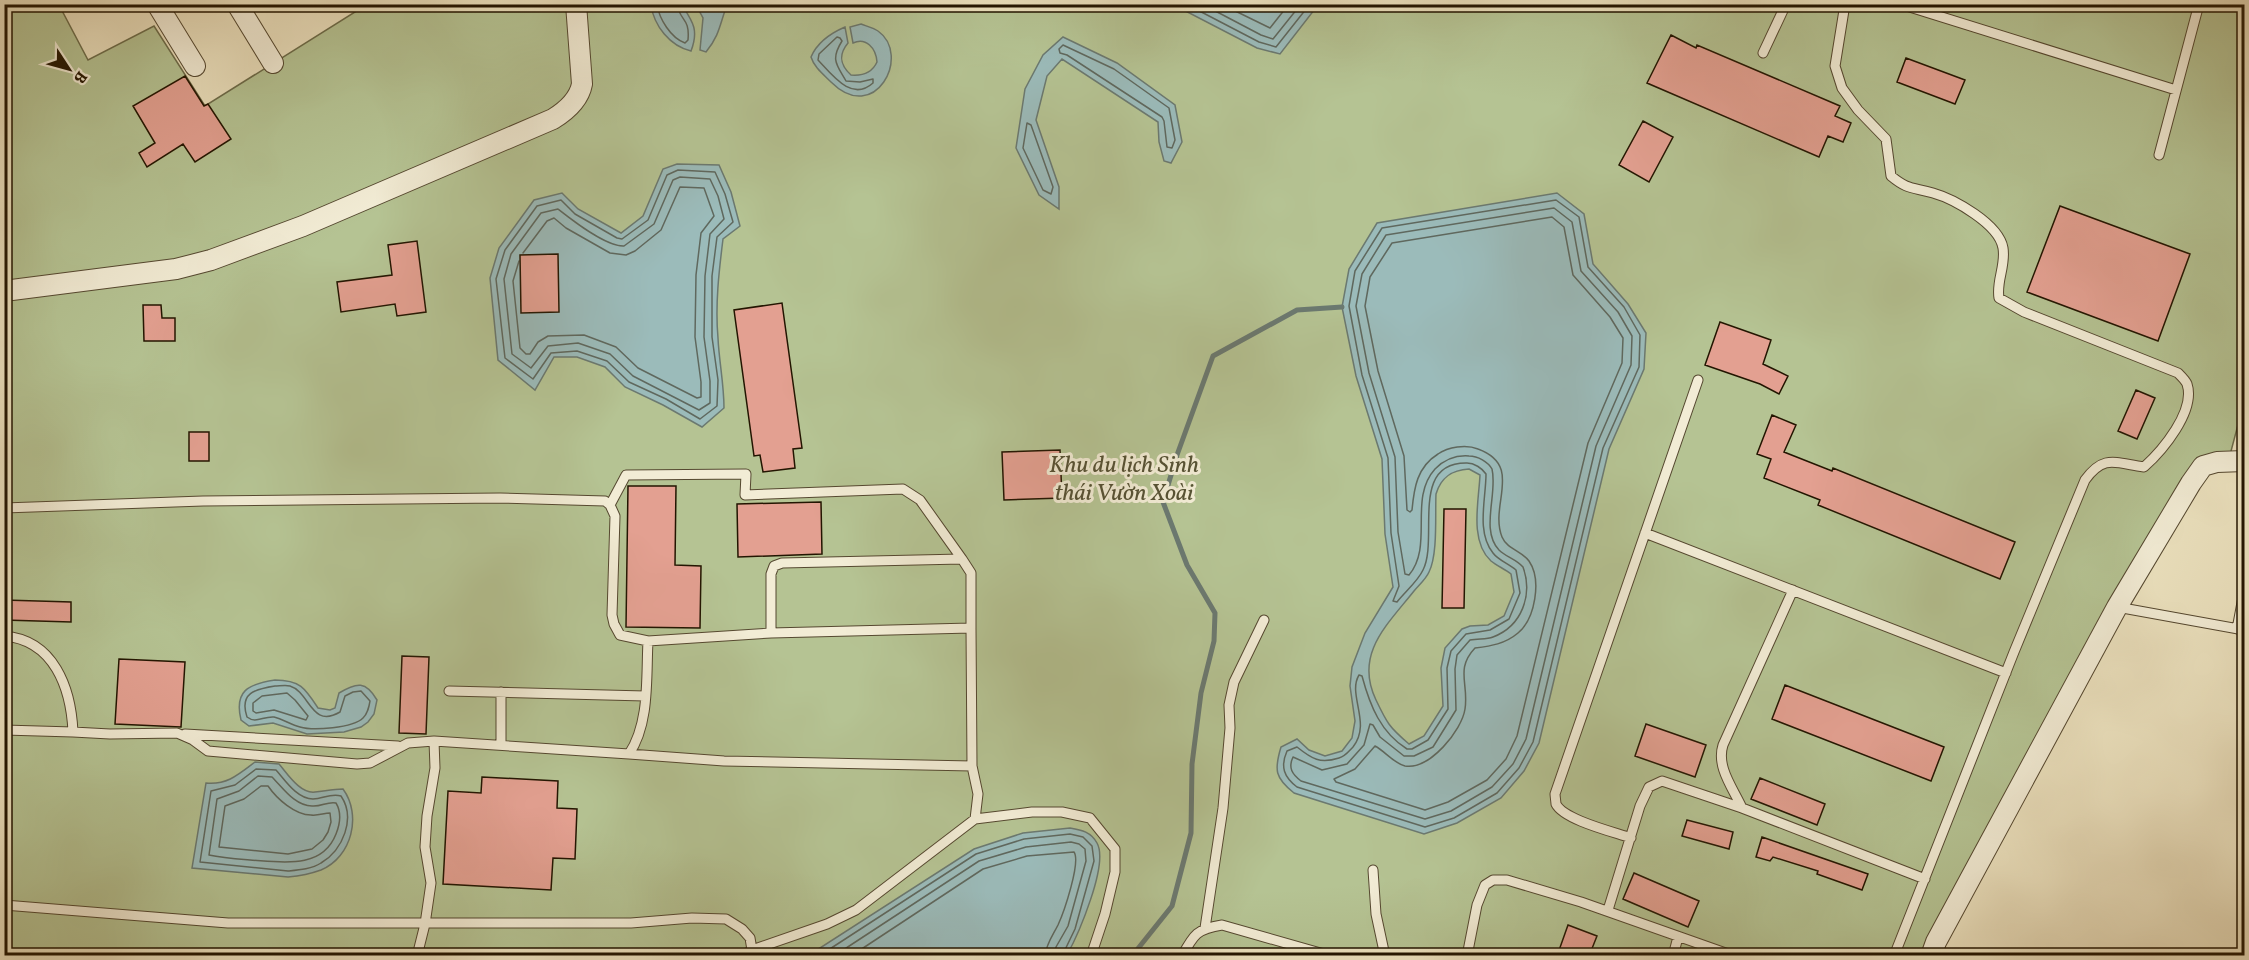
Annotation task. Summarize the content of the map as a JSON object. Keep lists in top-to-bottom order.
{
  "parks": ["Khu du lịch Sinh thái Vườn Xoài"],
  "north": "bottom right"
}
